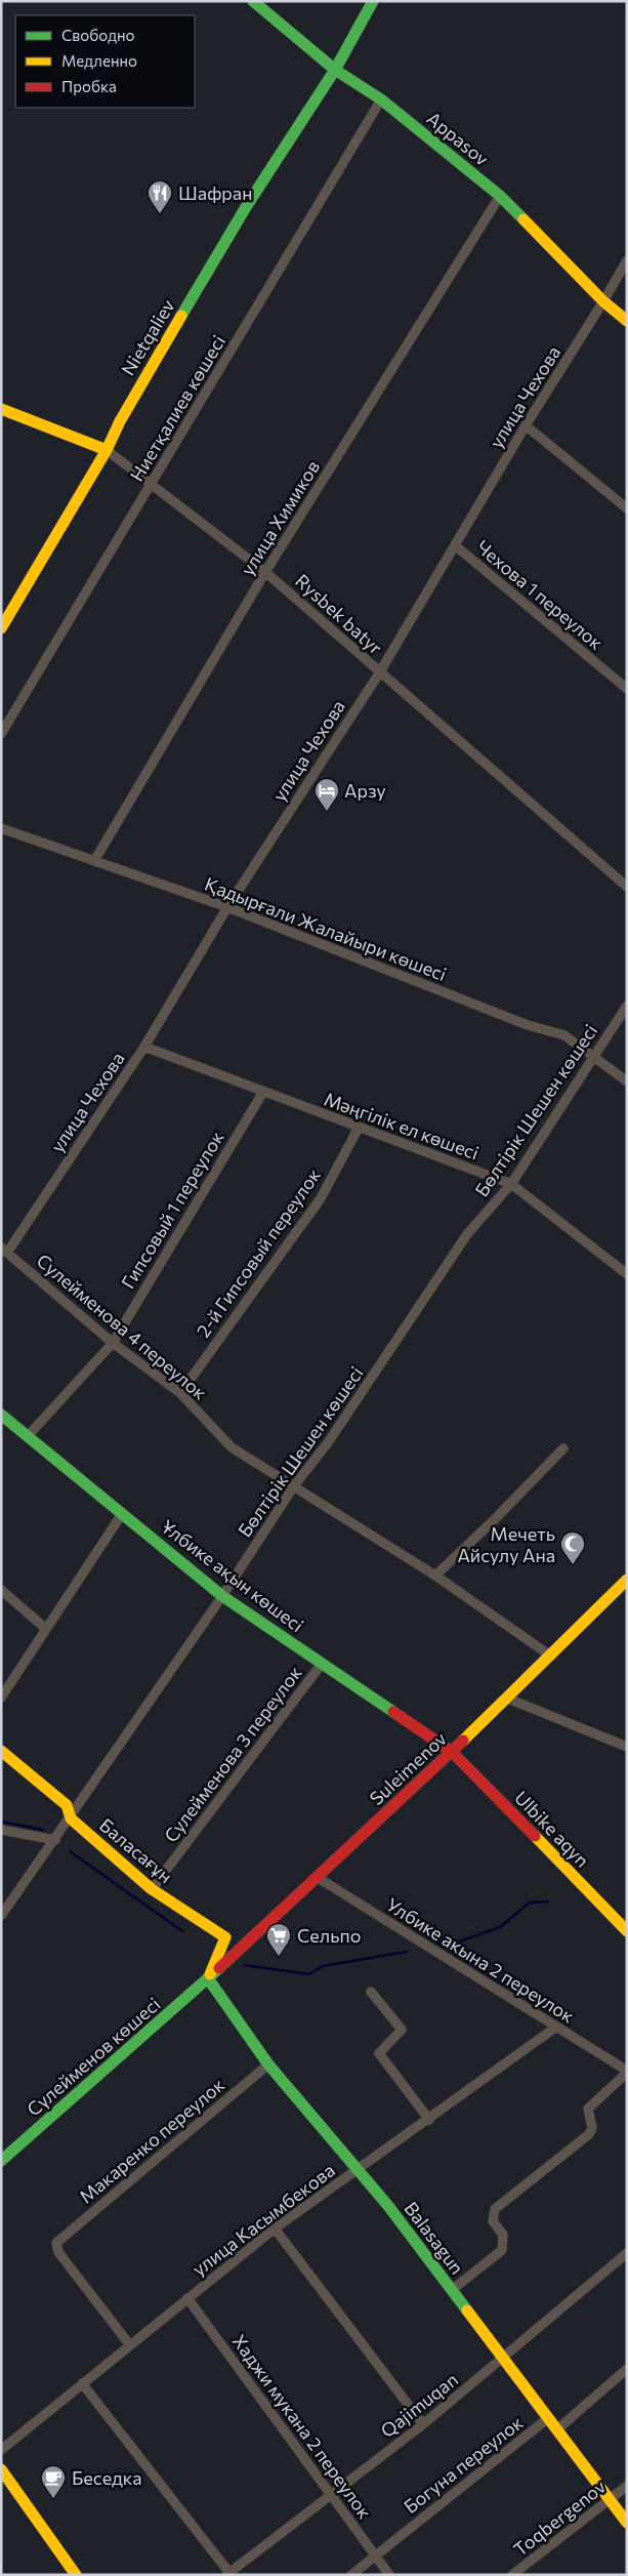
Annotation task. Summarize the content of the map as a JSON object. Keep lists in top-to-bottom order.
{
  "streets": {
    "street": [
      "Appasov",
      "Nietqaliev",
      "улица Чехова",
      "Ниетқалиев көшесі",
      "улица Химиков",
      "Чехова 1 переулок",
      "Rysbek batyr",
      "Қадырғали Жалайыри көшесі",
      "Бөлтірік Шешен көшесі",
      "Мәңгілік ел көшесі",
      "Гипсовый 1 переулок",
      "2-й Гипсовый переулок",
      "Сулейменова 4 переулок",
      "Ұлбике ақын көшесі",
      "Сулейменова 3 переулок",
      "Suleimenov",
      "Ulbike aqyn",
      "Баласағұн",
      "Улбике акына 2 переулок",
      "Сүлейменов көшесі",
      "Макаренко переулок",
      "улица Касымбекова",
      "Balasagun",
      "Qajimuqan",
      "Хаджи мукана 2 переулок",
      "Богуна переулок",
      "Toqbergenov"
    ]
  },
  "crossings": [
    ["Appasov", "Nietqaliev"],
    ["Appasov", "улица Чехова"],
    ["Appasov", "Ниетқалиев көшесі"],
    ["Appasov", "улица Химиков"],
    ["Nietqaliev", "Rysbek batyr"],
    ["улица Чехова", "Чехова 1 переулок"],
    ["улица Чехова", "Rysbek batyr"],
    ["улица Чехова", "Қадырғали Жалайыри көшесі"],
    ["улица Чехова", "Мәңгілік ел көшесі"],
    ["улица Чехова", "Сулейменова 4 переулок"],
    ["Ниетқалиев көшесі", "Rysbek batyr"],
    ["улица Химиков", "Rysbek batyr"],
    ["улица Химиков", "Қадырғали Жалайыри көшесі"],
    ["Қадырғали Жалайыри көшесі", "Бөлтірік Шешен көшесі"],
    ["Бөлтірік Шешен көшесі", "Мәңгілік ел көшесі"],
    ["Бөлтірік Шешен көшесі", "Сулейменова 4 переулок"],
    ["Бөлтірік Шешен көшесі", "Ұлбике ақын көшесі"],
    ["Бөлтірік Шешен көшесі", "Баласағұн"],
    ["Мәңгілік ел көшесі", "Гипсовый 1 переулок"],
    ["Мәңгілік ел көшесі", "2-й Гипсовый переулок"],
    ["Гипсовый 1 переулок", "Сулейменова 4 переулок"],
    ["Гипсовый 1 переулок", "Ұлбике ақын көшесі"],
    ["2-й Гипсовый переулок", "Сулейменова 4 переулок"],
    ["Сулейменова 4 переулок", "Suleimenov"],
    ["Ұлбике ақын көшесі", "Сулейменова 3 переулок"],
    ["Ұлбике ақын көшесі", "Suleimenov"],
    ["Ұлбике ақын көшесі", "Ulbike aqyn"],
    ["Сулейменова 3 переулок", "Баласағұн"],
    ["Suleimenov", "Ulbike aqyn"],
    ["Suleimenov", "Баласағұн"],
    ["Suleimenov", "Улбике акына 2 переулок"],
    ["Suleimenov", "Сүлейменов көшесі"],
    ["Suleimenov", "Balasagun"],
    ["Баласағұн", "Сүлейменов көшесі"],
    ["Баласағұн", "Balasagun"],
    ["Улбике акына 2 переулок", "улица Касымбекова"],
    ["Сүлейменов көшесі", "Balasagun"],
    ["Макаренко переулок", "улица Касымбекова"],
    ["Макаренко переулок", "Balasagun"],
    ["улица Касымбекова", "Balasagun"],
    ["улица Касымбекова", "Хаджи мукана 2 переулок"],
    ["Balasagun", "Qajimuqan"],
    ["Balasagun", "Богуна переулок"],
    ["Balasagun", "Toqbergenov"],
    ["Qajimuqan", "Хаджи мукана 2 переулок"],
    ["Хаджи мукана 2 переулок", "Богуна переулок"]
  ],
  "places": {
    "restaurant": ["Шафран"],
    "hotel": ["Арзу"],
    "mosque": ["Мечеть Айсулу Ана"],
    "supermarket": ["Сельпо"],
    "cafe": ["Беседка"]
  },
  "legend": ["Свободно", "Медленно", "Пробка"]
}
